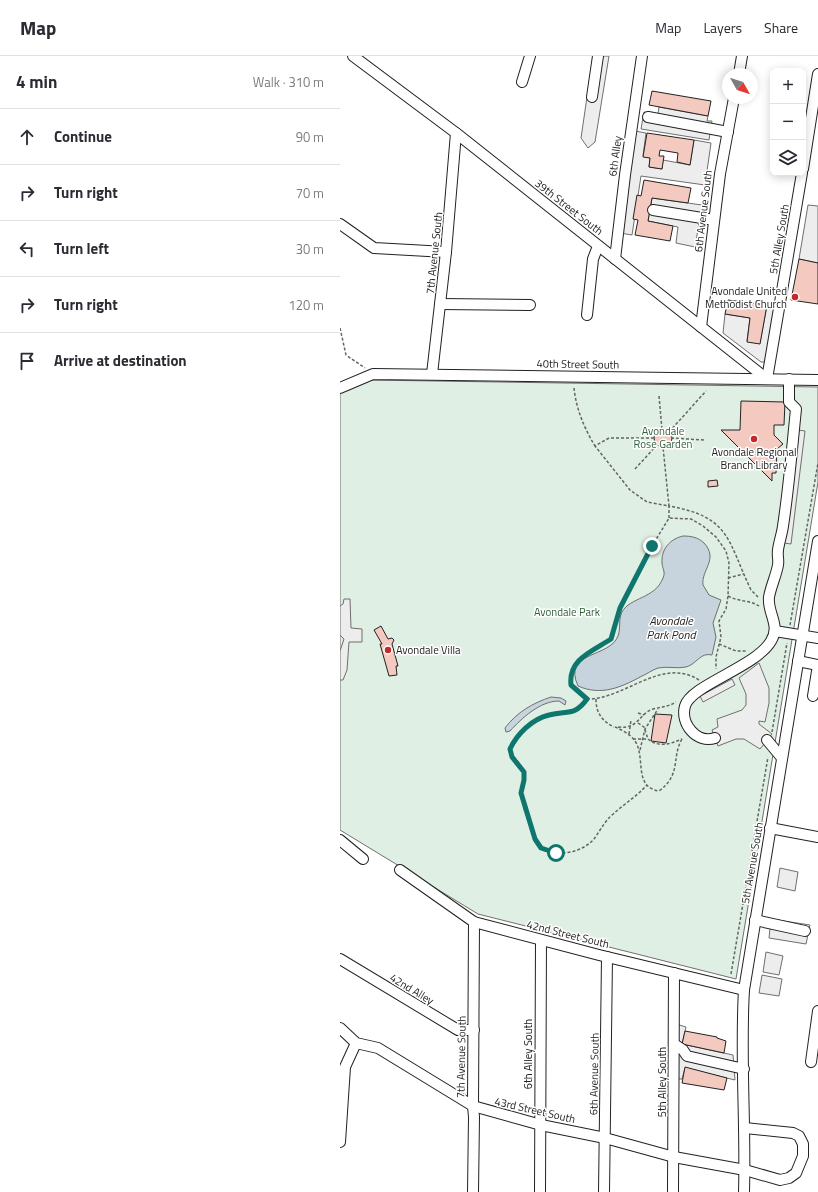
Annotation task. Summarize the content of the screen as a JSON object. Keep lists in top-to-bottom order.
{
  "streets": {
    "street": [
      "6th Alley",
      "39th Street South",
      "6th Avenue South",
      "5th Alley South",
      "7th Avenue South",
      "40th Street South",
      "5th Avenue South",
      "42nd Street South",
      "42nd Alley",
      "6th Alley South",
      "43rd Street South"
    ]
  },
  "crossings": [
    ["6th Alley", "39th Street South"],
    ["39th Street South", "6th Avenue South"],
    ["39th Street South", "5th Alley South"],
    ["39th Street South", "7th Avenue South"],
    ["39th Street South", "40th Street South"],
    ["6th Avenue South", "42nd Street South"],
    ["6th Avenue South", "43rd Street South"],
    ["5th Alley South", "40th Street South"],
    ["5th Alley South", "42nd Street South"],
    ["5th Alley South", "43rd Street South"],
    ["7th Avenue South", "40th Street South"],
    ["7th Avenue South", "42nd Street South"],
    ["7th Avenue South", "42nd Alley"],
    ["7th Avenue South", "43rd Street South"],
    ["5th Avenue South", "42nd Street South"],
    ["5th Avenue South", "43rd Street South"],
    ["42nd Street South", "6th Alley South"],
    ["6th Alley South", "43rd Street South"]
  ],
  "water": ["Avondale Park Pond"],
  "parks": ["Avondale Rose Garden", "Avondale Park"],
  "places": ["Avondale United Methodist Church", "Avondale Regional Branch Library", "Avondale Villa"],
  "north": "bottom right",
  "page": {
    "header": "Map",
    "nav": ["Map", "Layers", "Share"],
    "heading": ["4 min", "Walk · 310 m"],
    "map_buttons": ["+", "−"],
    "list": [
      ["Continue", "90 m"],
      ["Turn right", "70 m"],
      ["Turn left", "30 m"],
      ["Turn right", "120 m"],
      "Arrive at destination"
    ]
  }
}
